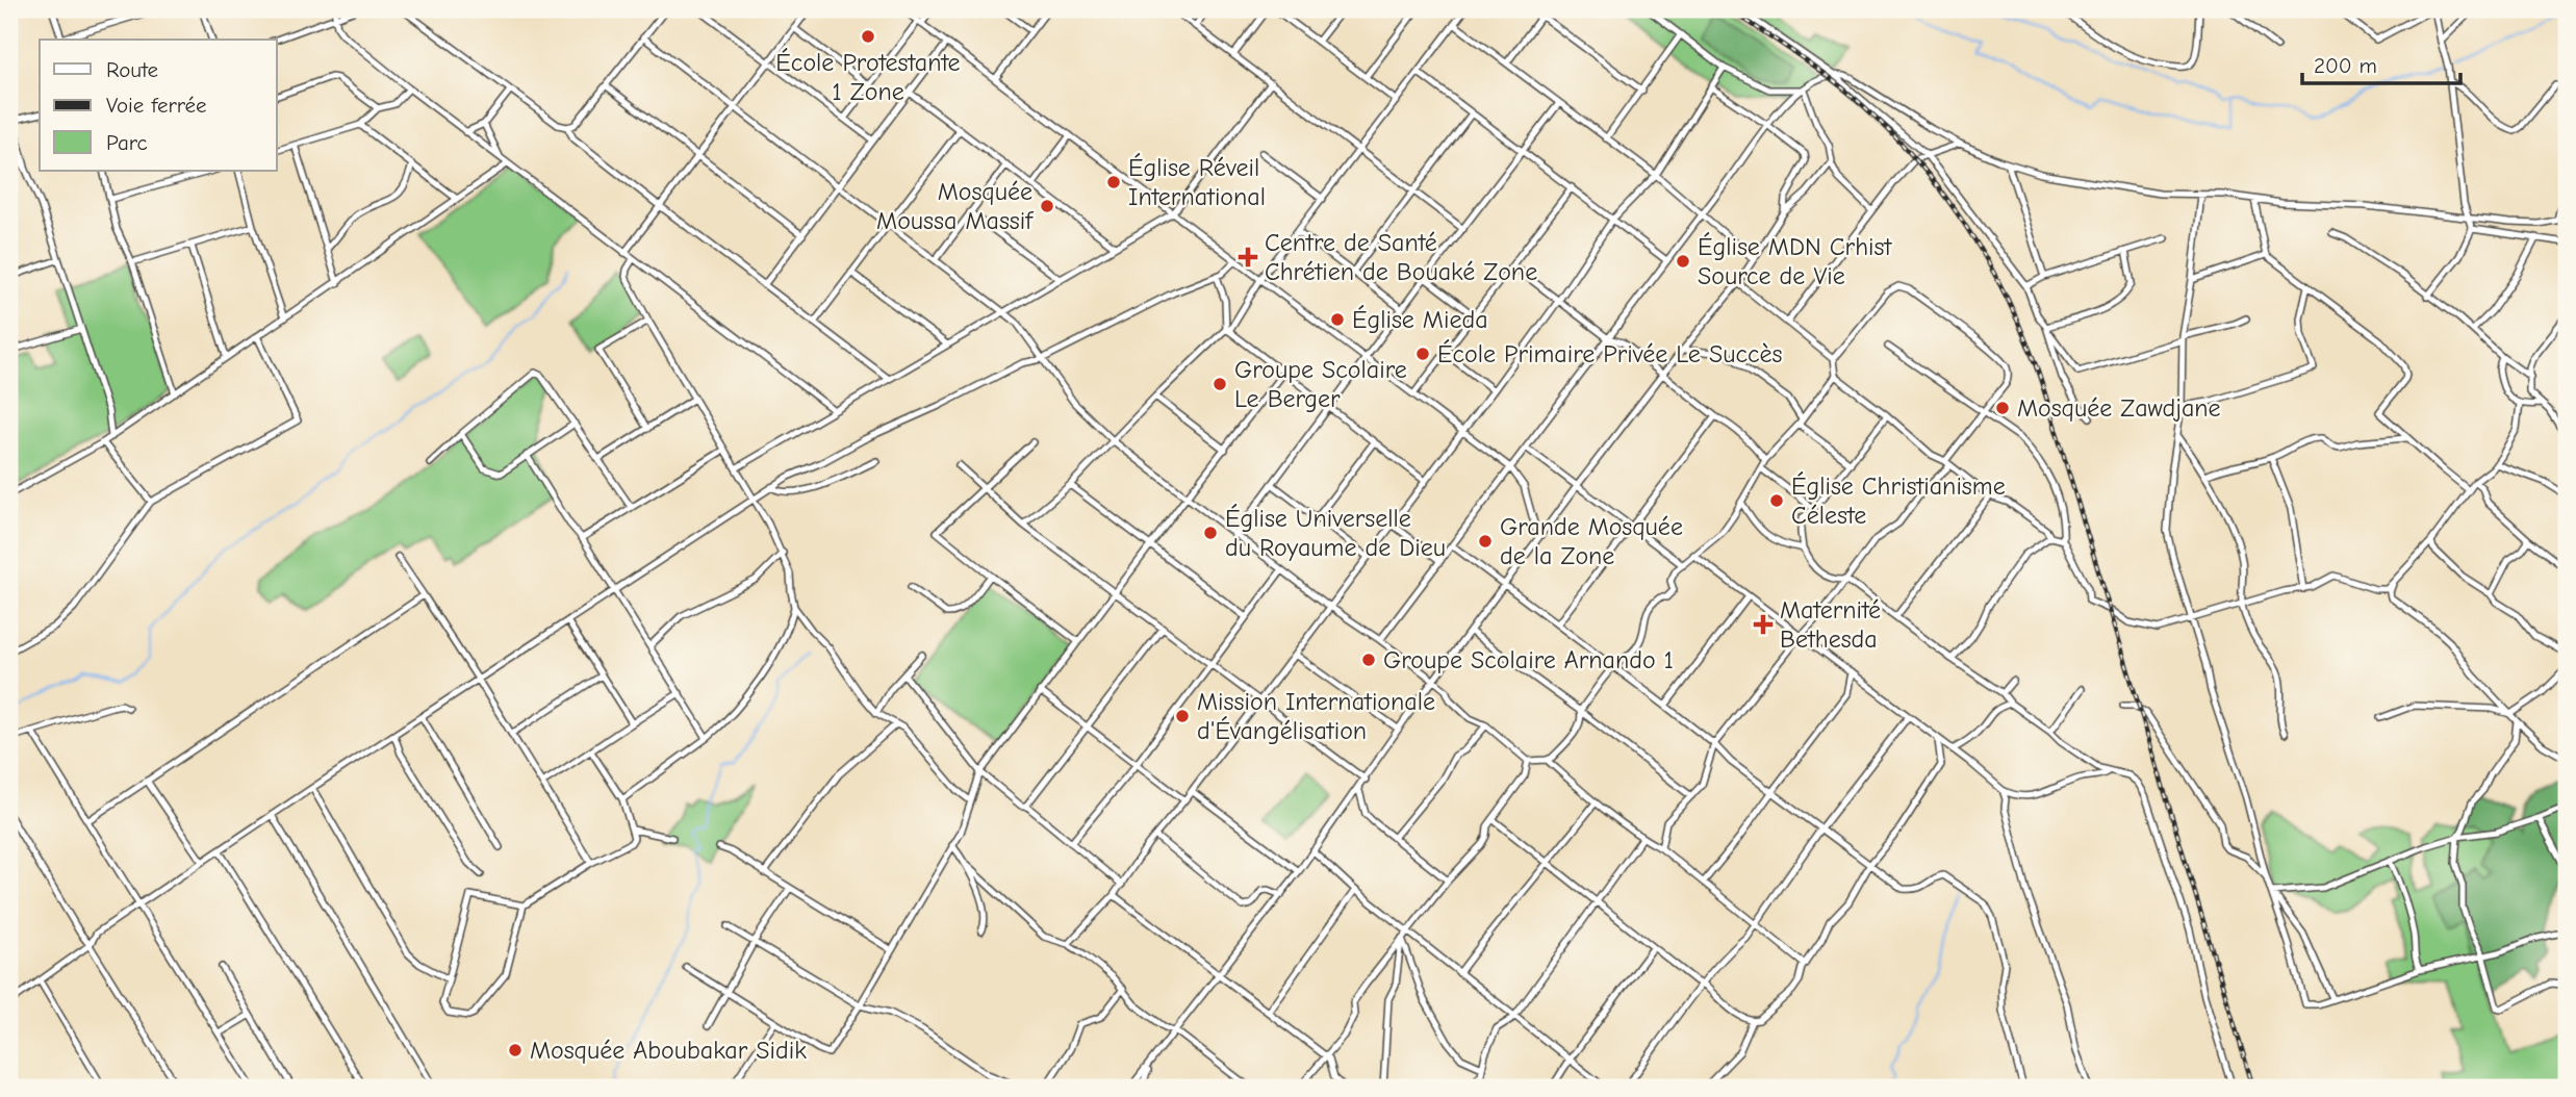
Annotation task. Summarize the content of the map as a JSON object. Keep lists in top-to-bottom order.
{
  "places": {
    "other": [
      "École Protestante 1 Zone",
      "Église Réveil International",
      "Mosquée Moussa Massif",
      "Église MDN Crhist Source de Vie",
      "Église Mieda",
      "École Primaire Privée Le Succès",
      "Groupe Scolaire Le Berger",
      "Mosquée Zawdjane",
      "Église Christianisme Céleste",
      "Église Universelle du Royaume de Dieu",
      "Grande Mosquée de la Zone",
      "Groupe Scolaire Arnando 1",
      "Mission Internationale d'Évangélisation",
      "Mosquée Aboubakar Sidik"
    ],
    "health": ["Centre de Santé Chrétien de Bouaké Zone", "Maternité Bethesda"]
  },
  "legend": ["Route", "Voie ferrée", "Parc"],
  "scale_bar": "200 m"
}
